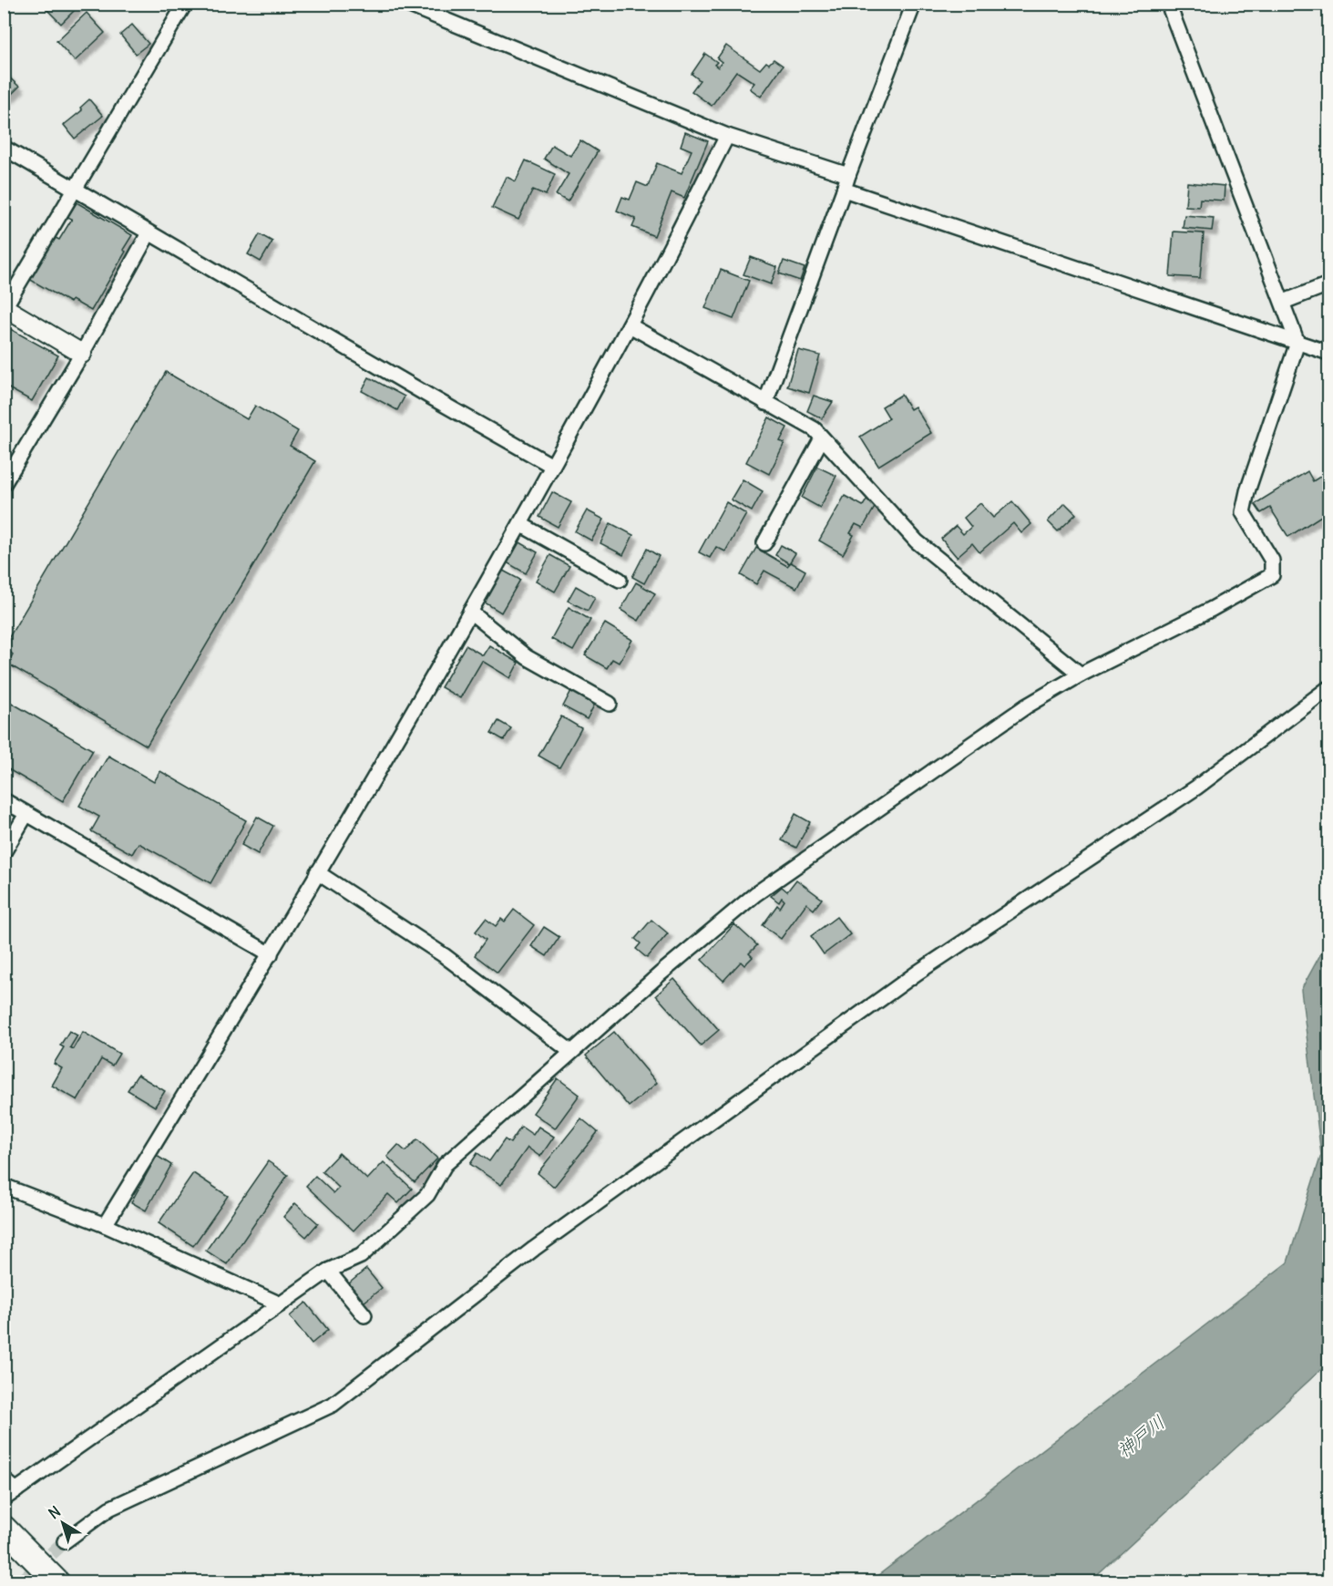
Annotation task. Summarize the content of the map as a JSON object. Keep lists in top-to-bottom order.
{
  "water": ["神戸川"],
  "north": "top left"
}
